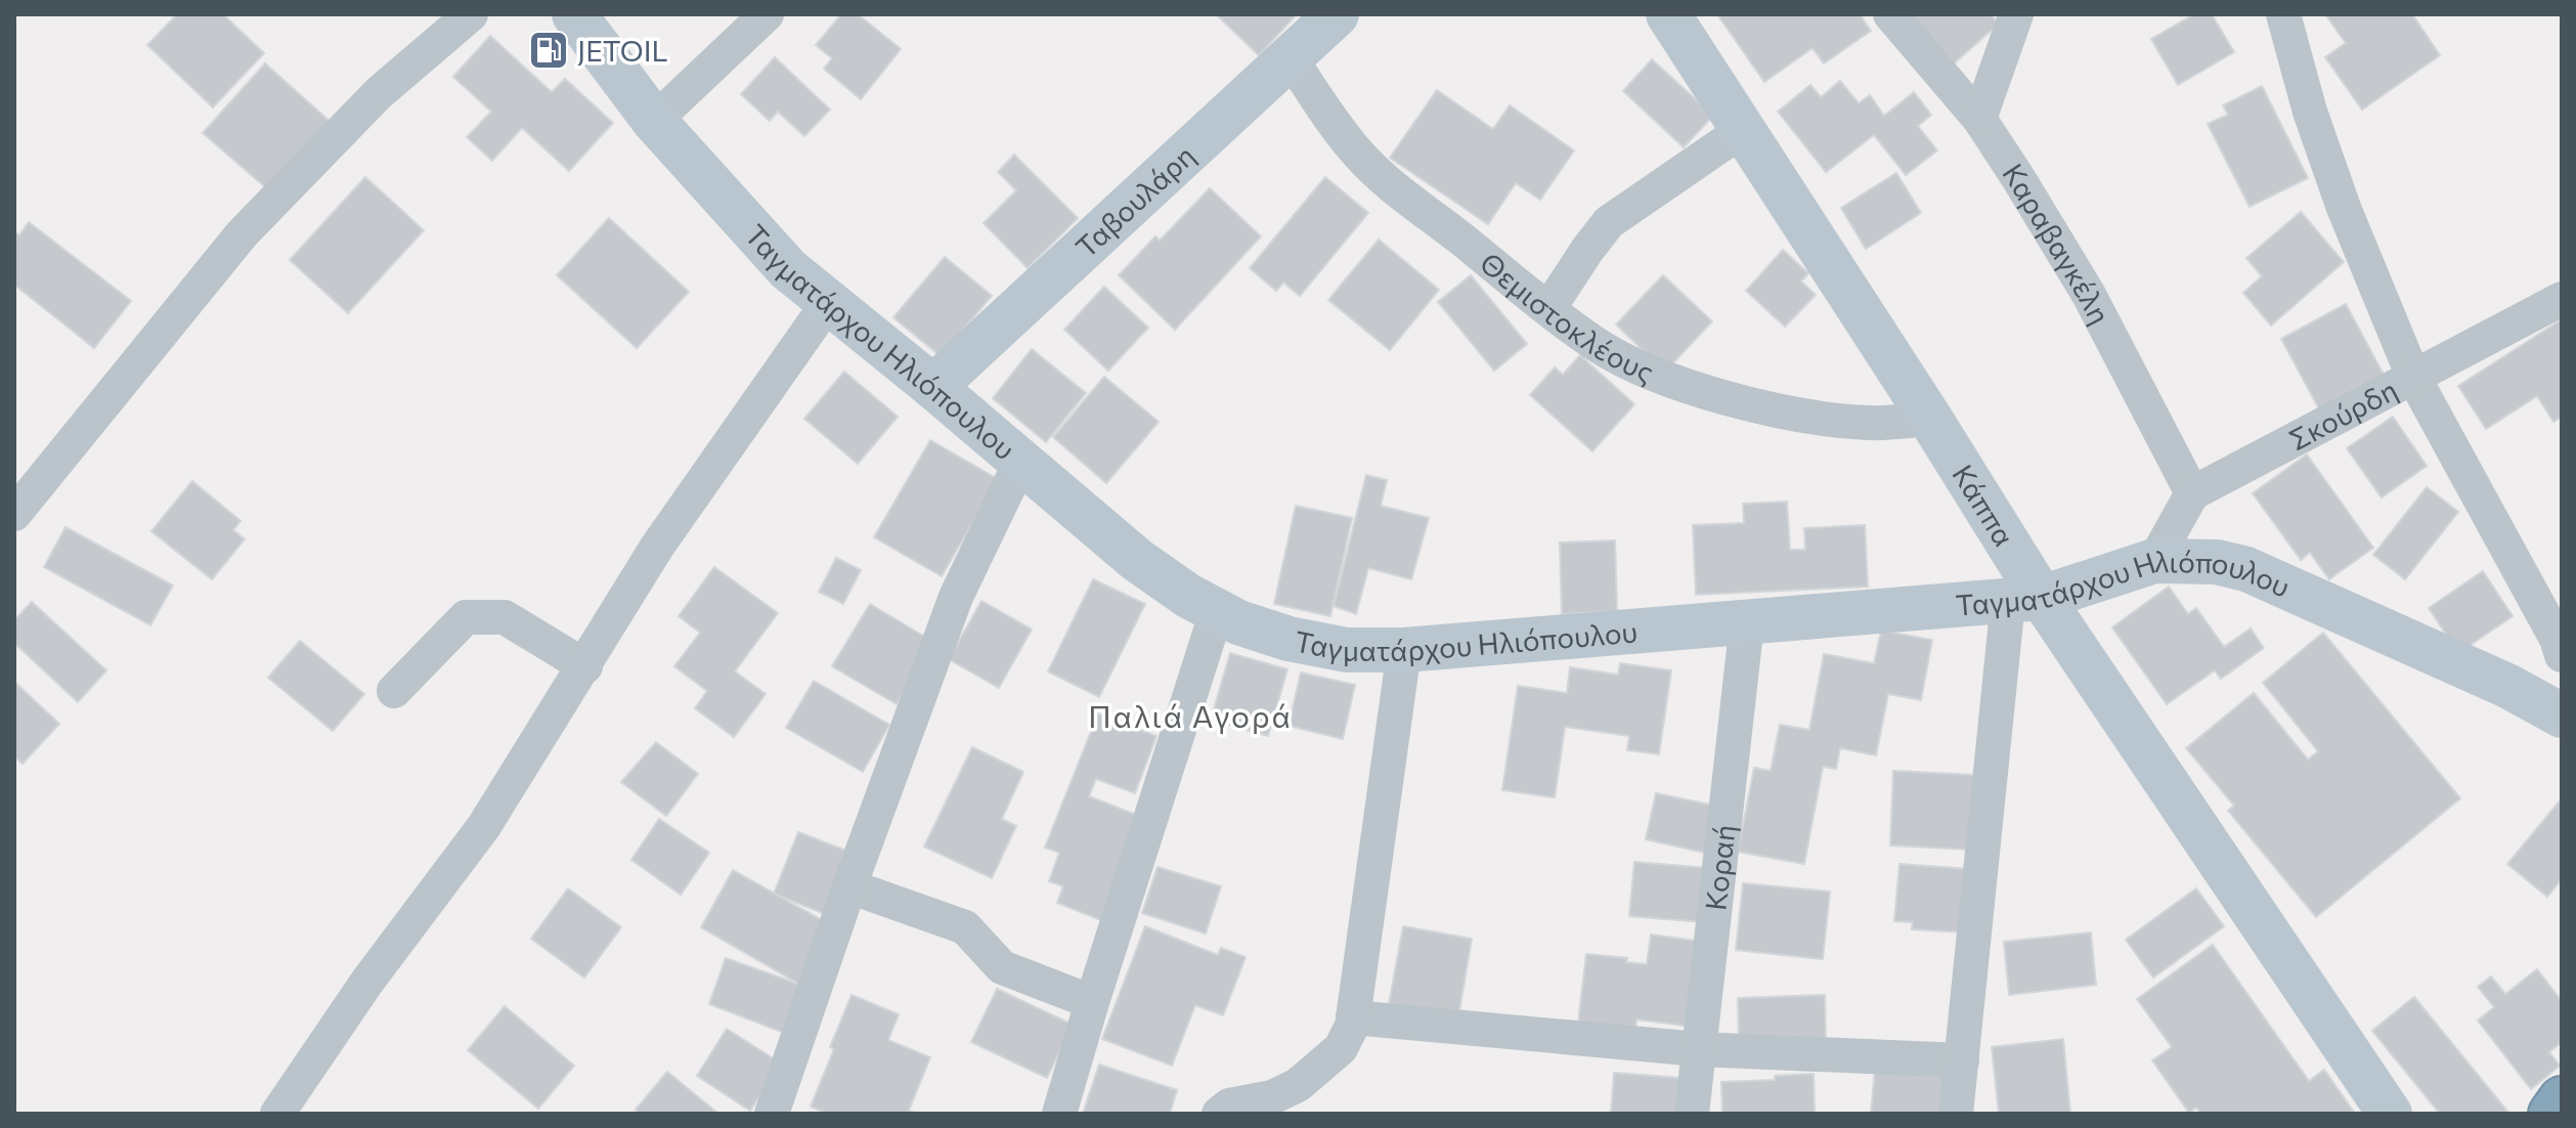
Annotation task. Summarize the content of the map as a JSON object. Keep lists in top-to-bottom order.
{
  "streets": {
    "main road": ["Ταβουλάρη", "Ταγματάρχου Ηλιόπουλου", "Κάππα"],
    "street": [
      "Καραβαγκέλη",
      "Θεμιστοκλέους",
      "Σκούρδη",
      "Κοραή"
    ]
  },
  "crossings": [
    ["Ταβουλάρη", "Θεμιστοκλέους"],
    ["Ταβουλάρη", "Ταγματάρχου Ηλιόπουλου"],
    ["Καραβαγκέλη", "Σκούρδη"],
    ["Θεμιστοκλέους", "Κάππα"],
    ["Ταγματάρχου Ηλιόπουλου", "Κάππα"],
    ["Ταγματάρχου Ηλιόπουλου", "Κοραή"]
  ],
  "districts": ["Παλιά Αγορά"],
  "places": {
    "fuel station": ["JETOIL"]
  }
}
